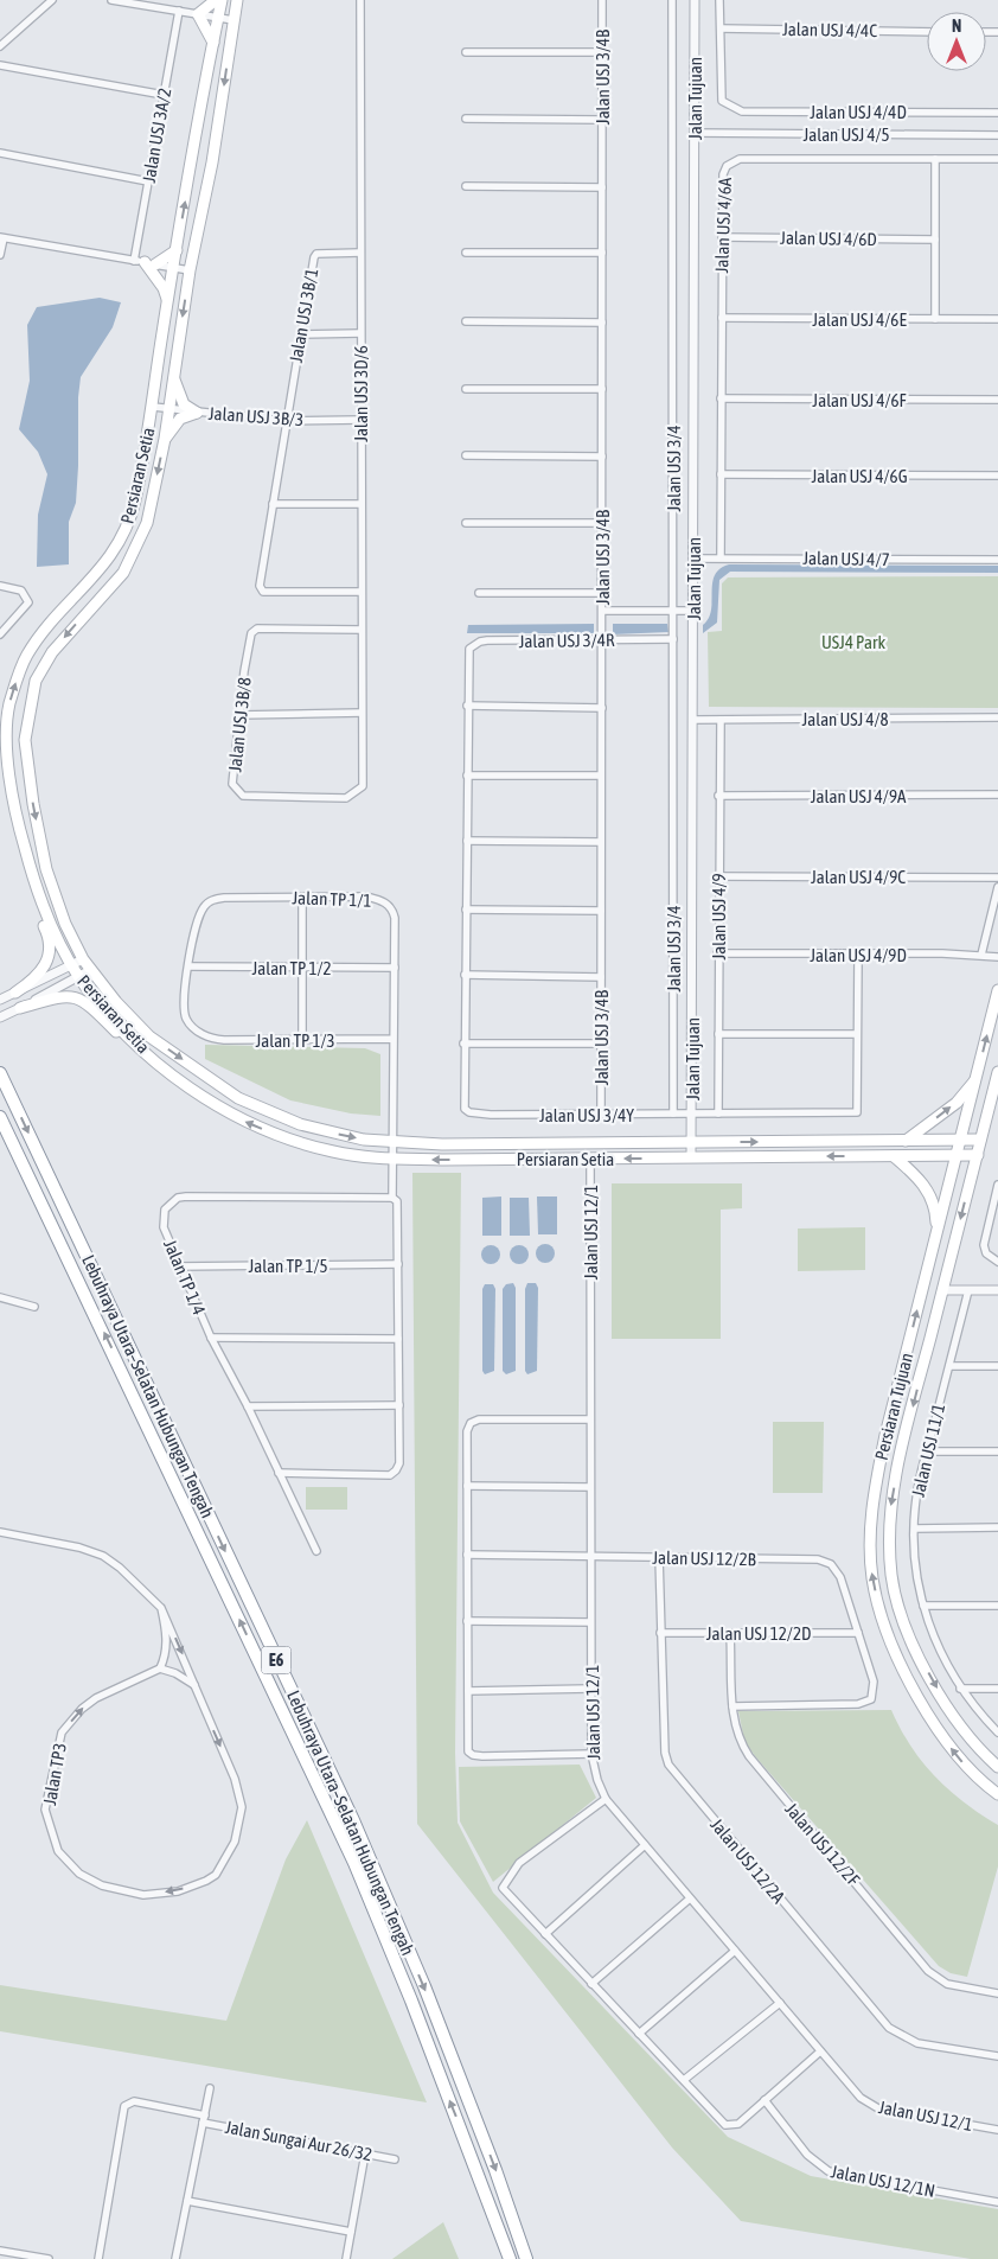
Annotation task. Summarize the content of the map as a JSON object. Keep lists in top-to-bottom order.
{
  "streets": {
    "highway": ["Lebuhraya Utara–Selatan Hubungan Tengah", "E6"],
    "main road": ["Persiaran Setia", "Persiaran Tujuan"],
    "street": [
      "Jalan USJ 4/4C",
      "Jalan USJ 3/4B",
      "Jalan Tujuan",
      "Jalan USJ 4/4D",
      "Jalan USJ 4/5",
      "Jalan USJ 3A/2",
      "Jalan USJ 4/6A",
      "Jalan USJ 4/6D",
      "Jalan USJ 3B/1",
      "Jalan USJ 4/6E",
      "Jalan USJ 3D/6",
      "Jalan USJ 4/6F",
      "Jalan USJ 3B/3",
      "Jalan USJ 3/4",
      "Jalan USJ 4/6G",
      "Jalan USJ 4/7",
      "Jalan USJ 3/4R",
      "Jalan USJ 4/8",
      "Jalan USJ 3B/8",
      "Jalan USJ 4/9A",
      "Jalan USJ 4/9C",
      "Jalan TP 1/1",
      "Jalan USJ 4/9",
      "Jalan USJ 4/9D",
      "Jalan TP 1/2",
      "Jalan TP 1/3",
      "Jalan USJ 3/4Y",
      "Jalan USJ 12/1",
      "Jalan TP 1/5",
      "Jalan TP 1/4",
      "Jalan USJ 11/1",
      "Jalan USJ 12/2B",
      "Jalan USJ 12/2D",
      "Jalan TP3",
      "Jalan USJ 12/2F",
      "Jalan USJ 12/2A",
      "Jalan Sungai Aur 26/32",
      "Jalan USJ 12/1N"
    ]
  },
  "crossings": [
    ["Jalan USJ 4/4C", "Jalan USJ 4/4D"],
    ["Jalan USJ 3/4B", "Jalan USJ 3/4R"],
    ["Jalan USJ 3/4B", "Jalan USJ 3/4Y"],
    ["Jalan Tujuan", "Jalan USJ 4/5"],
    ["Jalan Tujuan", "Persiaran Setia"],
    ["Jalan Tujuan", "Jalan USJ 4/7"],
    ["Jalan Tujuan", "Jalan USJ 4/8"],
    ["Jalan Tujuan", "Jalan USJ 3/4Y"],
    ["Jalan USJ 4/6A", "Jalan USJ 4/6D"],
    ["Jalan USJ 4/6A", "Jalan USJ 4/6E"],
    ["Jalan USJ 4/6A", "Jalan USJ 4/6F"],
    ["Jalan USJ 4/6A", "Jalan USJ 4/6G"],
    ["Jalan USJ 4/6A", "Jalan USJ 4/7"],
    ["Jalan USJ 3B/1", "Jalan USJ 3D/6"],
    ["Jalan USJ 3B/1", "Jalan USJ 3B/3"],
    ["Jalan USJ 3D/6", "Jalan USJ 3B/3"],
    ["Jalan USJ 3D/6", "Jalan USJ 3B/8"],
    ["Jalan USJ 3B/3", "Persiaran Setia"],
    ["Jalan USJ 3/4", "Jalan USJ 3/4R"],
    ["Jalan USJ 3/4", "Jalan USJ 3/4Y"],
    ["Persiaran Setia", "Jalan TP 1/1"],
    ["Persiaran Setia", "Jalan USJ 12/1"],
    ["Persiaran Setia", "Persiaran Tujuan"],
    ["Jalan USJ 4/8", "Jalan USJ 4/9"],
    ["Jalan USJ 4/9A", "Jalan USJ 4/9"],
    ["Jalan USJ 4/9C", "Jalan USJ 4/9"],
    ["Jalan TP 1/1", "Jalan TP 1/2"],
    ["Jalan TP 1/1", "Jalan TP 1/3"],
    ["Jalan USJ 4/9", "Jalan USJ 4/9D"],
    ["Jalan USJ 4/9", "Jalan USJ 3/4Y"],
    ["Jalan USJ 12/1", "Jalan USJ 12/2B"],
    ["Jalan TP 1/5", "Jalan TP 1/4"],
    ["Jalan USJ 12/2B", "Jalan USJ 12/2D"],
    ["Jalan USJ 12/2B", "Jalan USJ 12/2A"],
    ["Jalan USJ 12/2D", "Jalan USJ 12/2F"],
    ["Jalan USJ 12/2D", "Jalan USJ 12/2A"]
  ],
  "parks": ["USJ4 Park"],
  "north": "top"
}
